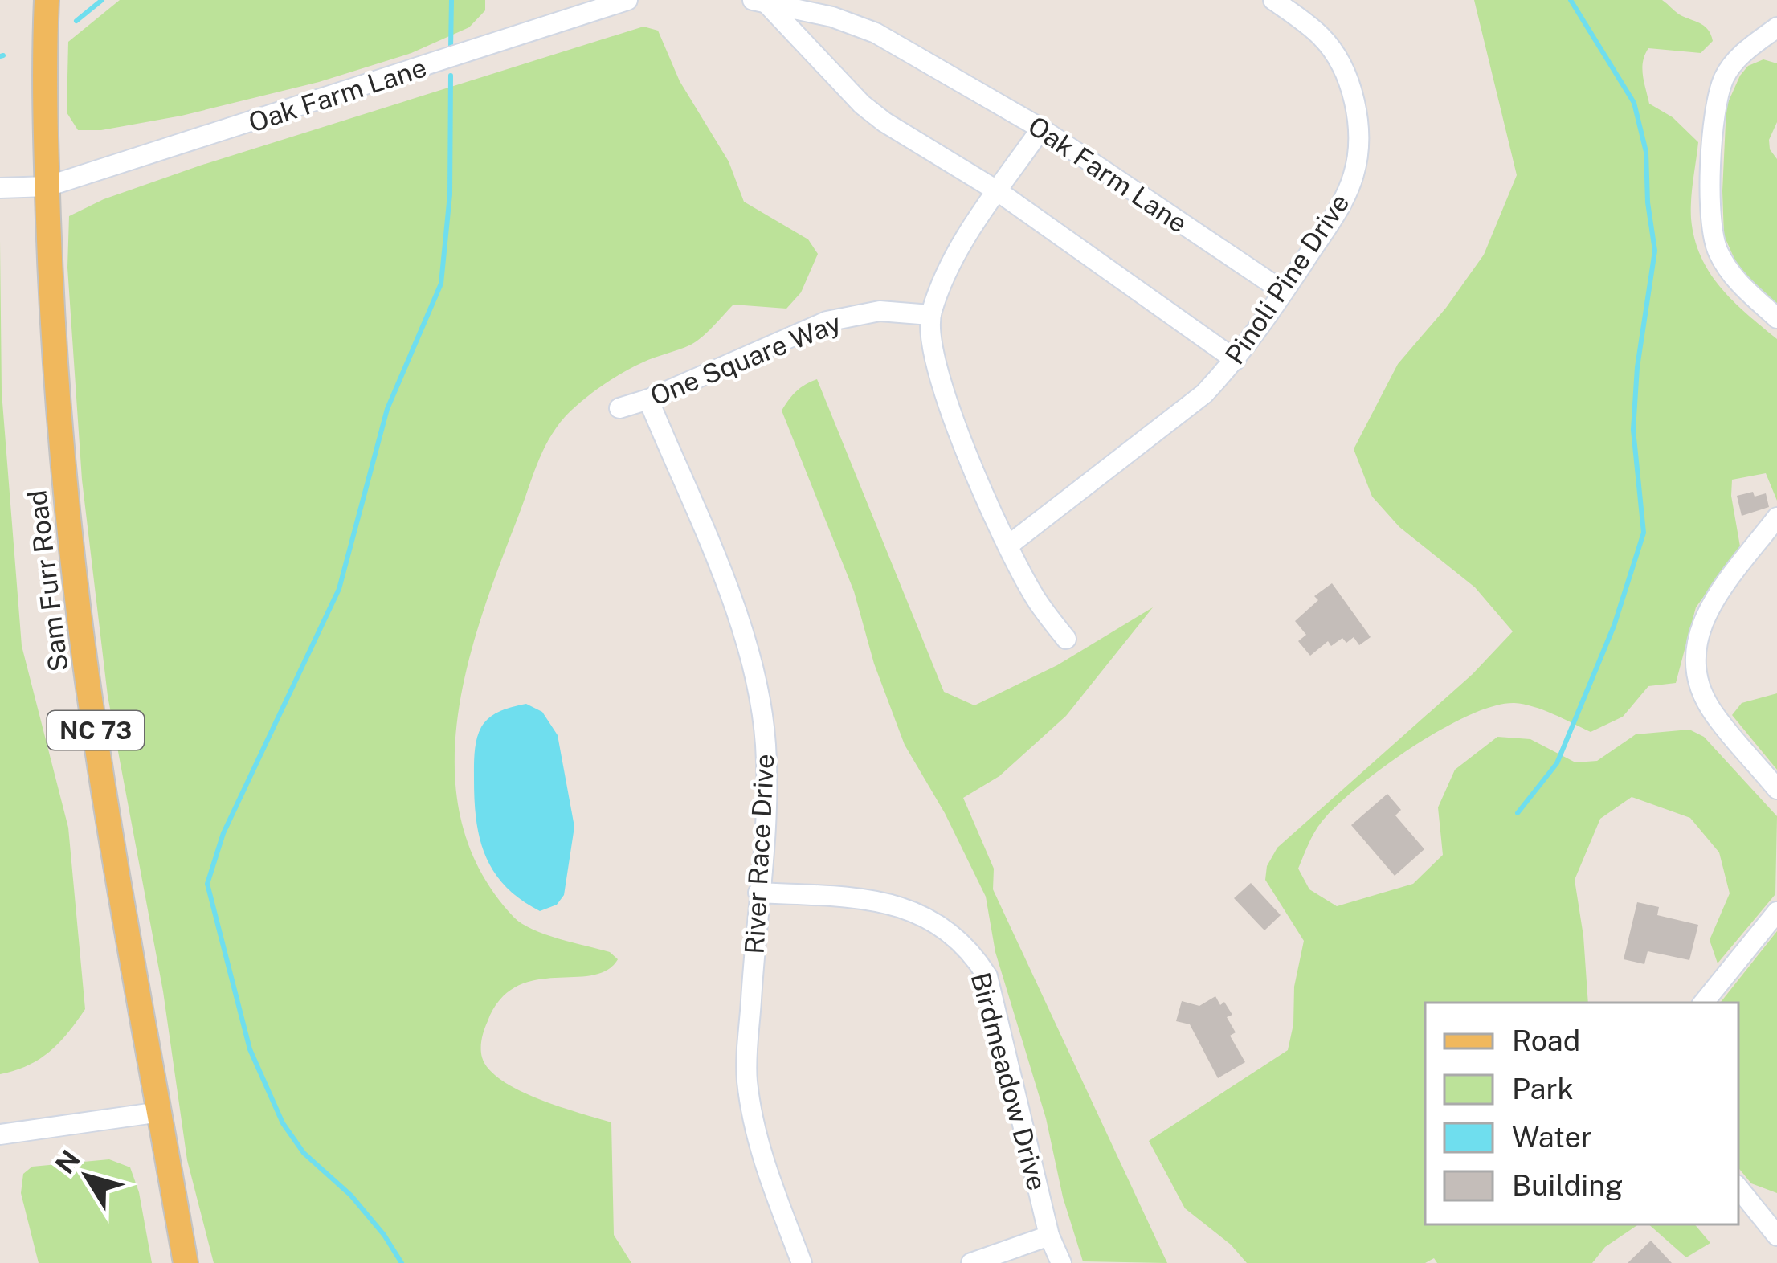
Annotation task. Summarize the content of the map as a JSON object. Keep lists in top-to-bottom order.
{
  "streets": {
    "main road": ["Sam Furr Road", "NC 73"],
    "street": [
      "Oak Farm Lane",
      "Pinoli Pine Drive",
      "One Square Way",
      "River Race Drive",
      "Birdmeadow Drive"
    ]
  },
  "crossings": [
    ["Oak Farm Lane", "Pinoli Pine Drive"],
    ["Oak Farm Lane", "Sam Furr Road"],
    ["One Square Way", "River Race Drive"],
    ["River Race Drive", "Birdmeadow Drive"]
  ],
  "legend": [
    "Road",
    "Park",
    "Water",
    "Building"
  ],
  "north": "top left"
}
